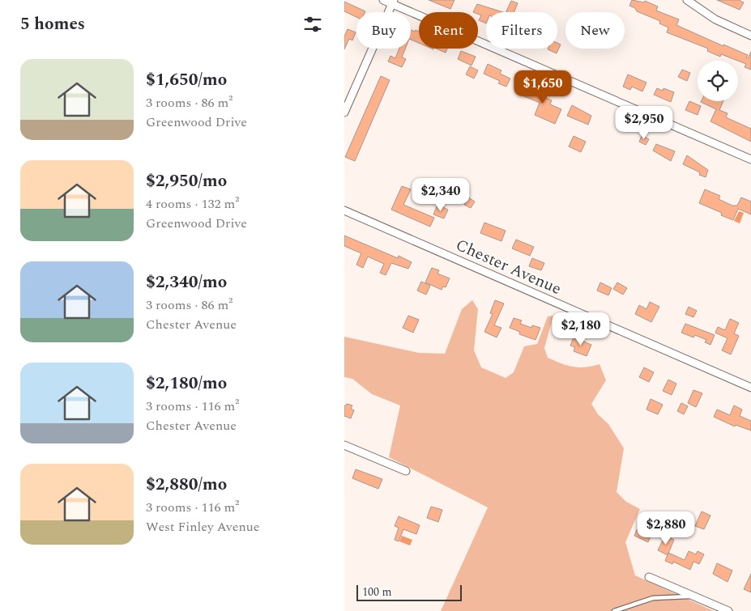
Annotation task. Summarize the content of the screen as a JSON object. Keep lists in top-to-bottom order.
{
  "streets": {
    "street": ["Chester Avenue"]
  },
  "scale_bar": "100 m",
  "page": {
    "heading": "5 homes",
    "chip": [
      "Buy",
      "Rent",
      "Filters",
      "New"
    ],
    "list": [
      {
        "name": "$1,650/mo",
        "note": "3 rooms · 86 m² · Greenwood Drive"
      },
      {
        "name": "$2,950/mo",
        "note": "4 rooms · 132 m² · Greenwood Drive"
      },
      {
        "name": "$2,340/mo",
        "note": "3 rooms · 86 m² · Chester Avenue"
      },
      {
        "name": "$2,180/mo",
        "note": "3 rooms · 116 m² · Chester Avenue"
      },
      {
        "name": "$2,880/mo",
        "note": "3 rooms · 116 m² · West Finley Avenue"
      }
    ],
    "price": [
      "$1,650",
      "$2,950",
      "$2,340",
      "$2,180",
      "$2,880"
    ],
    "scale": "100 m"
  }
}
